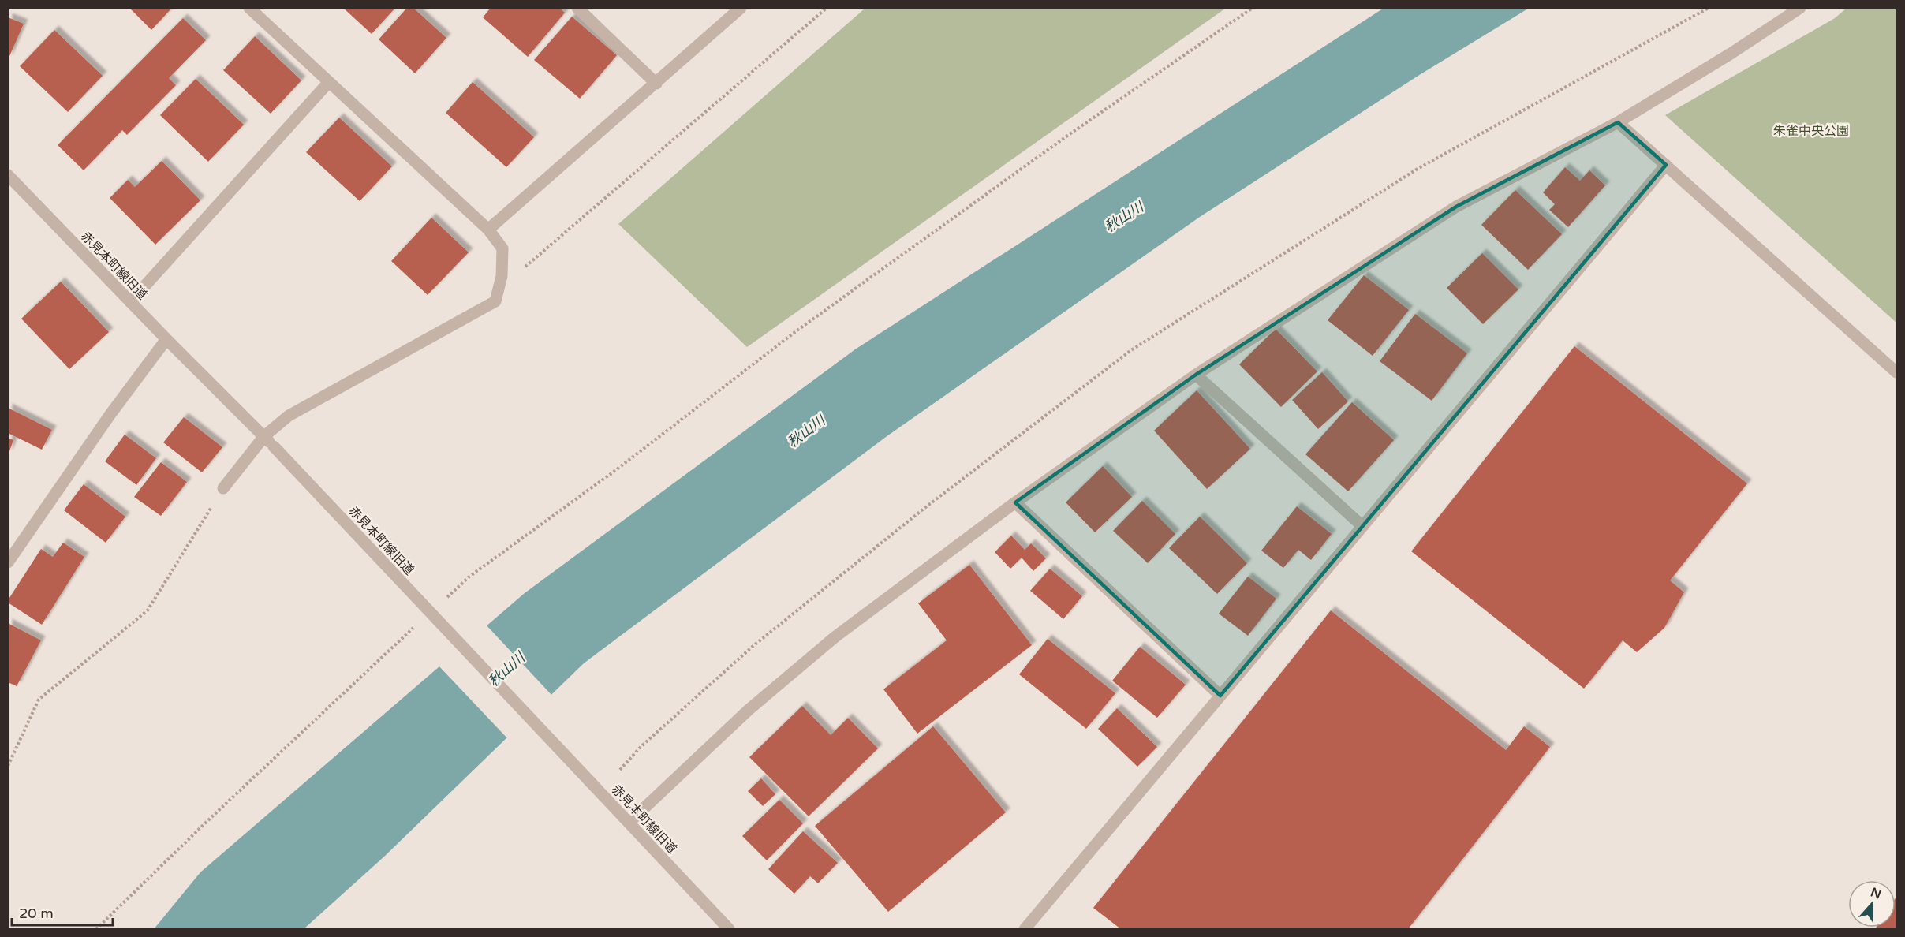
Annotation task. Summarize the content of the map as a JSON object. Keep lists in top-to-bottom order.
{
  "streets": {
    "street": ["赤見本町線旧道"]
  },
  "water": ["秋山川"],
  "parks": ["朱雀中央公園"],
  "scale_bar": "20 m",
  "north": "top"
}
